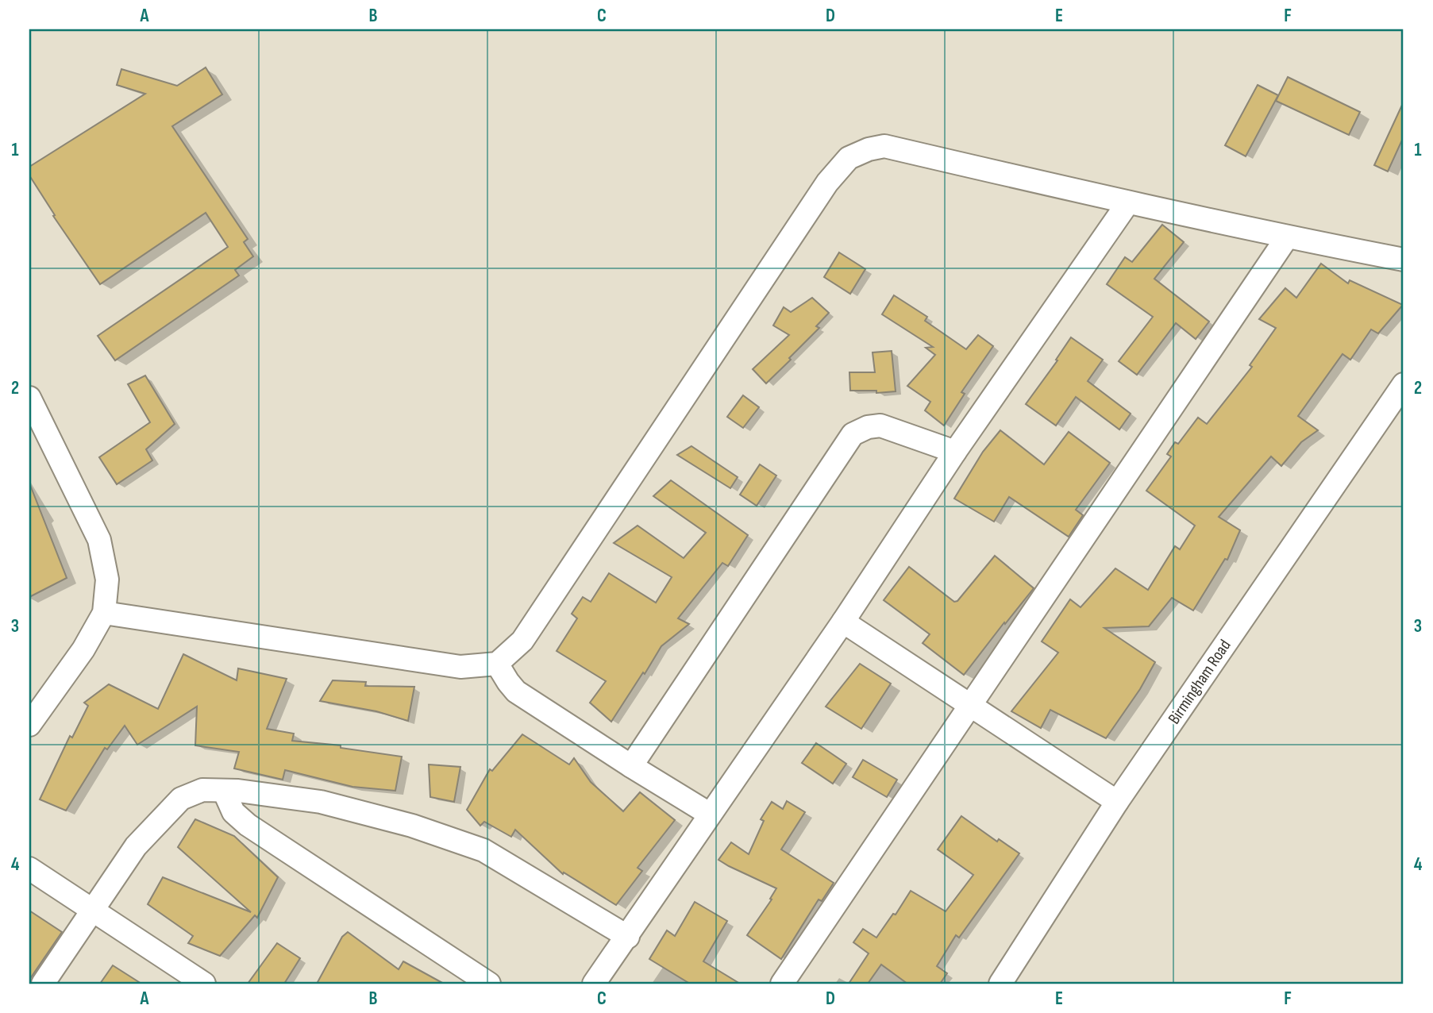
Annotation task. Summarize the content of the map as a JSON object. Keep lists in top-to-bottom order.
{
  "streets": {
    "street": ["Birmingham Road"]
  },
  "grid": {
    "columns": [
      "A",
      "B",
      "C",
      "D",
      "E",
      "F"
    ],
    "rows": [
      "1",
      "2",
      "3",
      "4"
    ]
  }
}
